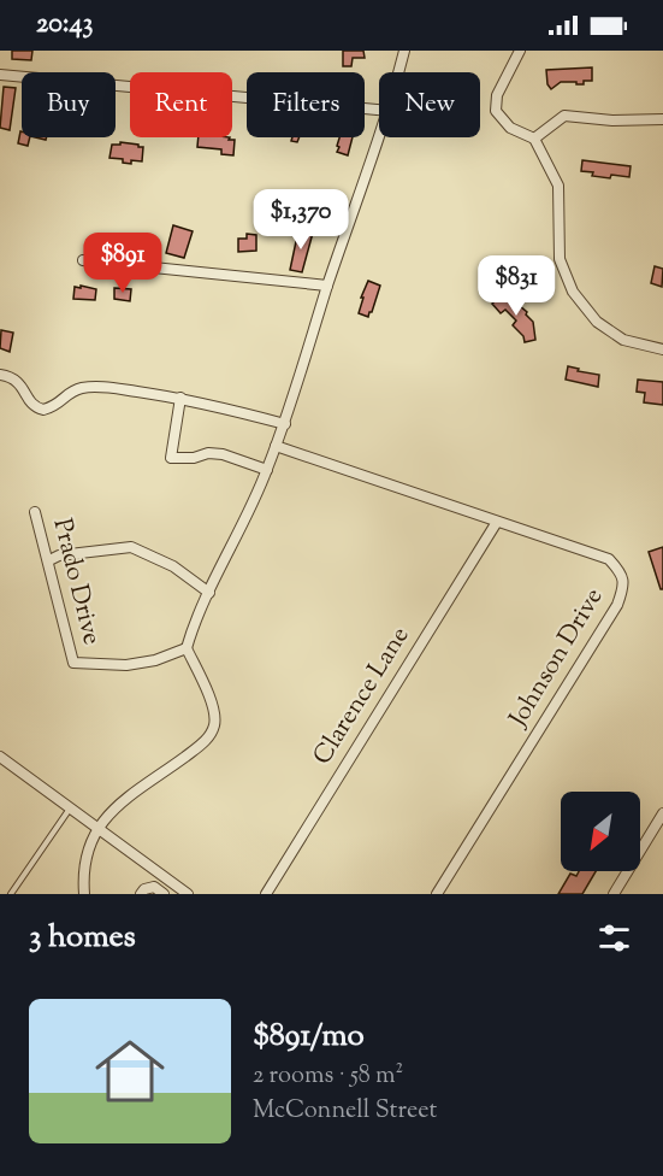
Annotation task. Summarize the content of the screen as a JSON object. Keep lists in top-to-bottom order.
{
  "streets": {
    "street": ["Prado Drive", "Johnson Drive", "Clarence Lane"]
  },
  "crossings": [
    ["Johnson Drive", "Clarence Lane"]
  ],
  "north": "bottom left",
  "page": {
    "status": "20:43",
    "chip": [
      "Buy",
      "Rent",
      "Filters",
      "New"
    ],
    "price": ["$1,370", "$891", "$831"],
    "heading": "3 homes",
    "list": [
      {
        "name": "$891/mo",
        "note": "2 rooms · 58 m² · McConnell Street"
      }
    ]
  }
}
